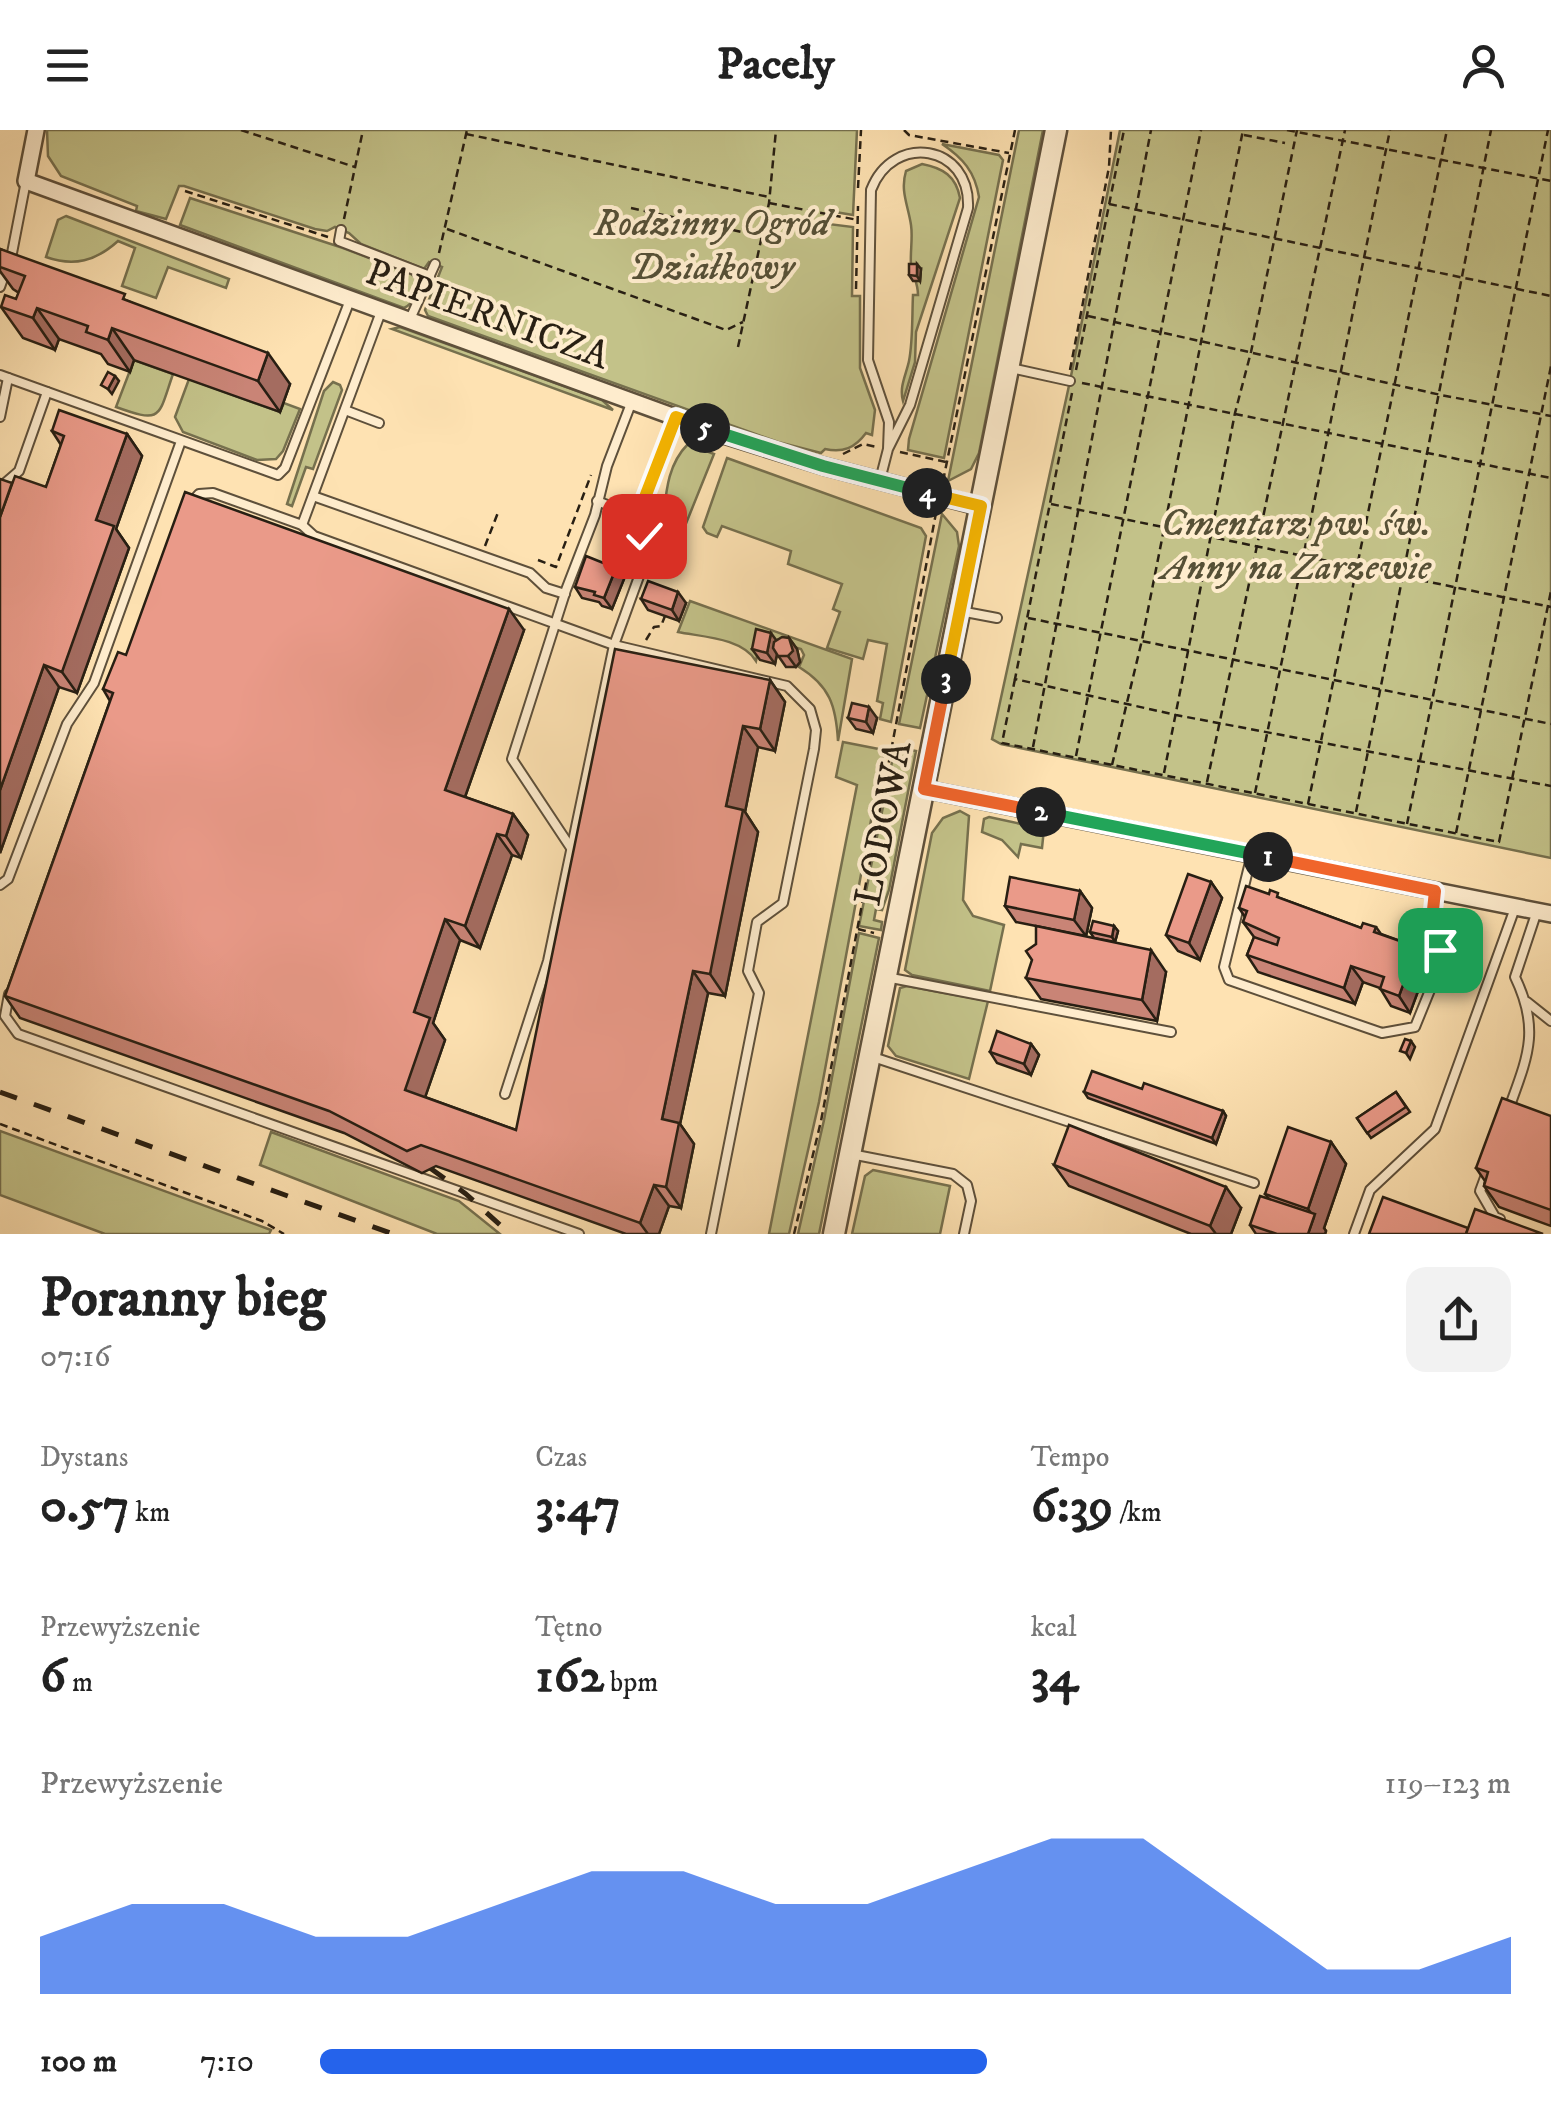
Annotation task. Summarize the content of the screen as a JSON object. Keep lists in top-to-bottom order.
{
  "streets": {
    "street": ["PAPIERNICZA", "LODOWA"]
  },
  "crossings": [
    ["PAPIERNICZA", "LODOWA"]
  ],
  "parks": ["Rodzinny Ogród Działkowy", "Cmentarz pw. św. Anny na Zarzewie"],
  "page": {
    "header": "Pacely",
    "pins": [
      "5",
      "4",
      "3",
      "2",
      "1"
    ],
    "heading": ["Poranny bieg", "07:16"],
    "stats": [
      ["Dystans", "0.57 km"],
      ["Czas", "3:47"],
      ["Tempo", "6:39 /km"],
      ["Przewyższenie", "6 m"],
      ["Tętno", "162 bpm"],
      ["kcal", "34"]
    ],
    "chart": ["Przewyższenie", "119–123 m"],
    "list": [
      {
        "name": "100 m",
        "note": "7:10"
      }
    ]
  }
}
